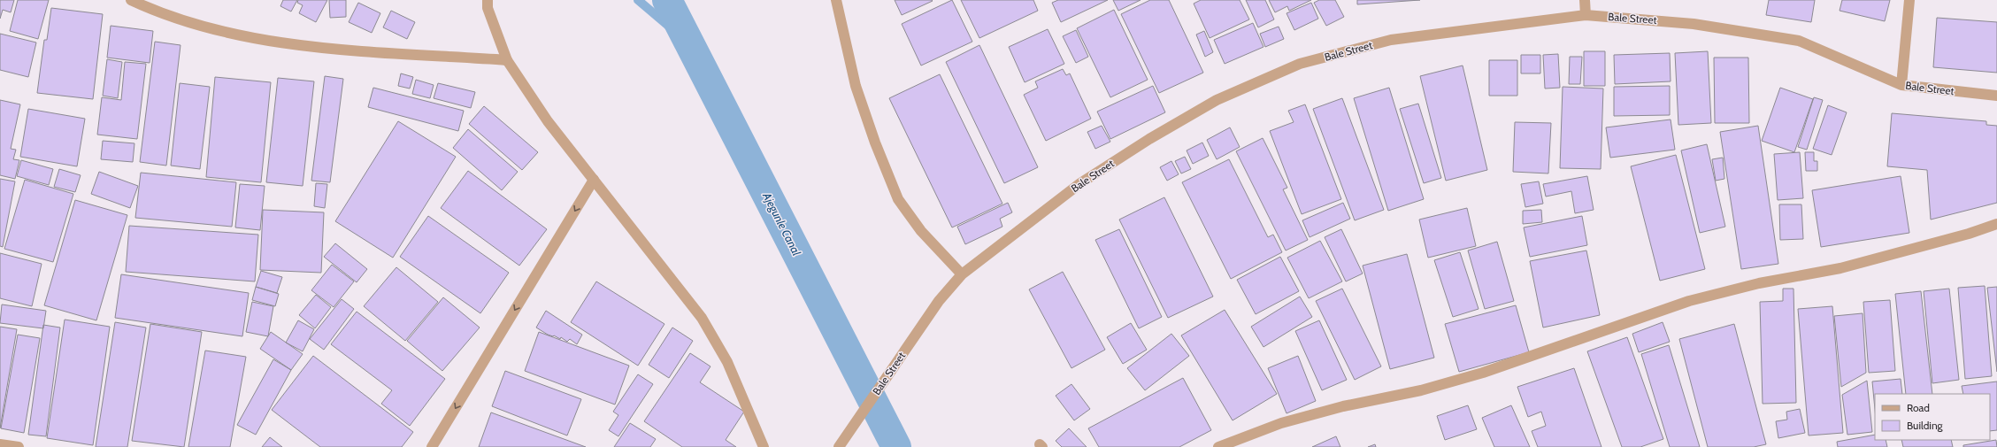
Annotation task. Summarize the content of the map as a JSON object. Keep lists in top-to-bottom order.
{
  "streets": {
    "street": ["Bale Street"]
  },
  "water": ["Ajegunle Canal"],
  "legend": ["Road", "Building"]
}
